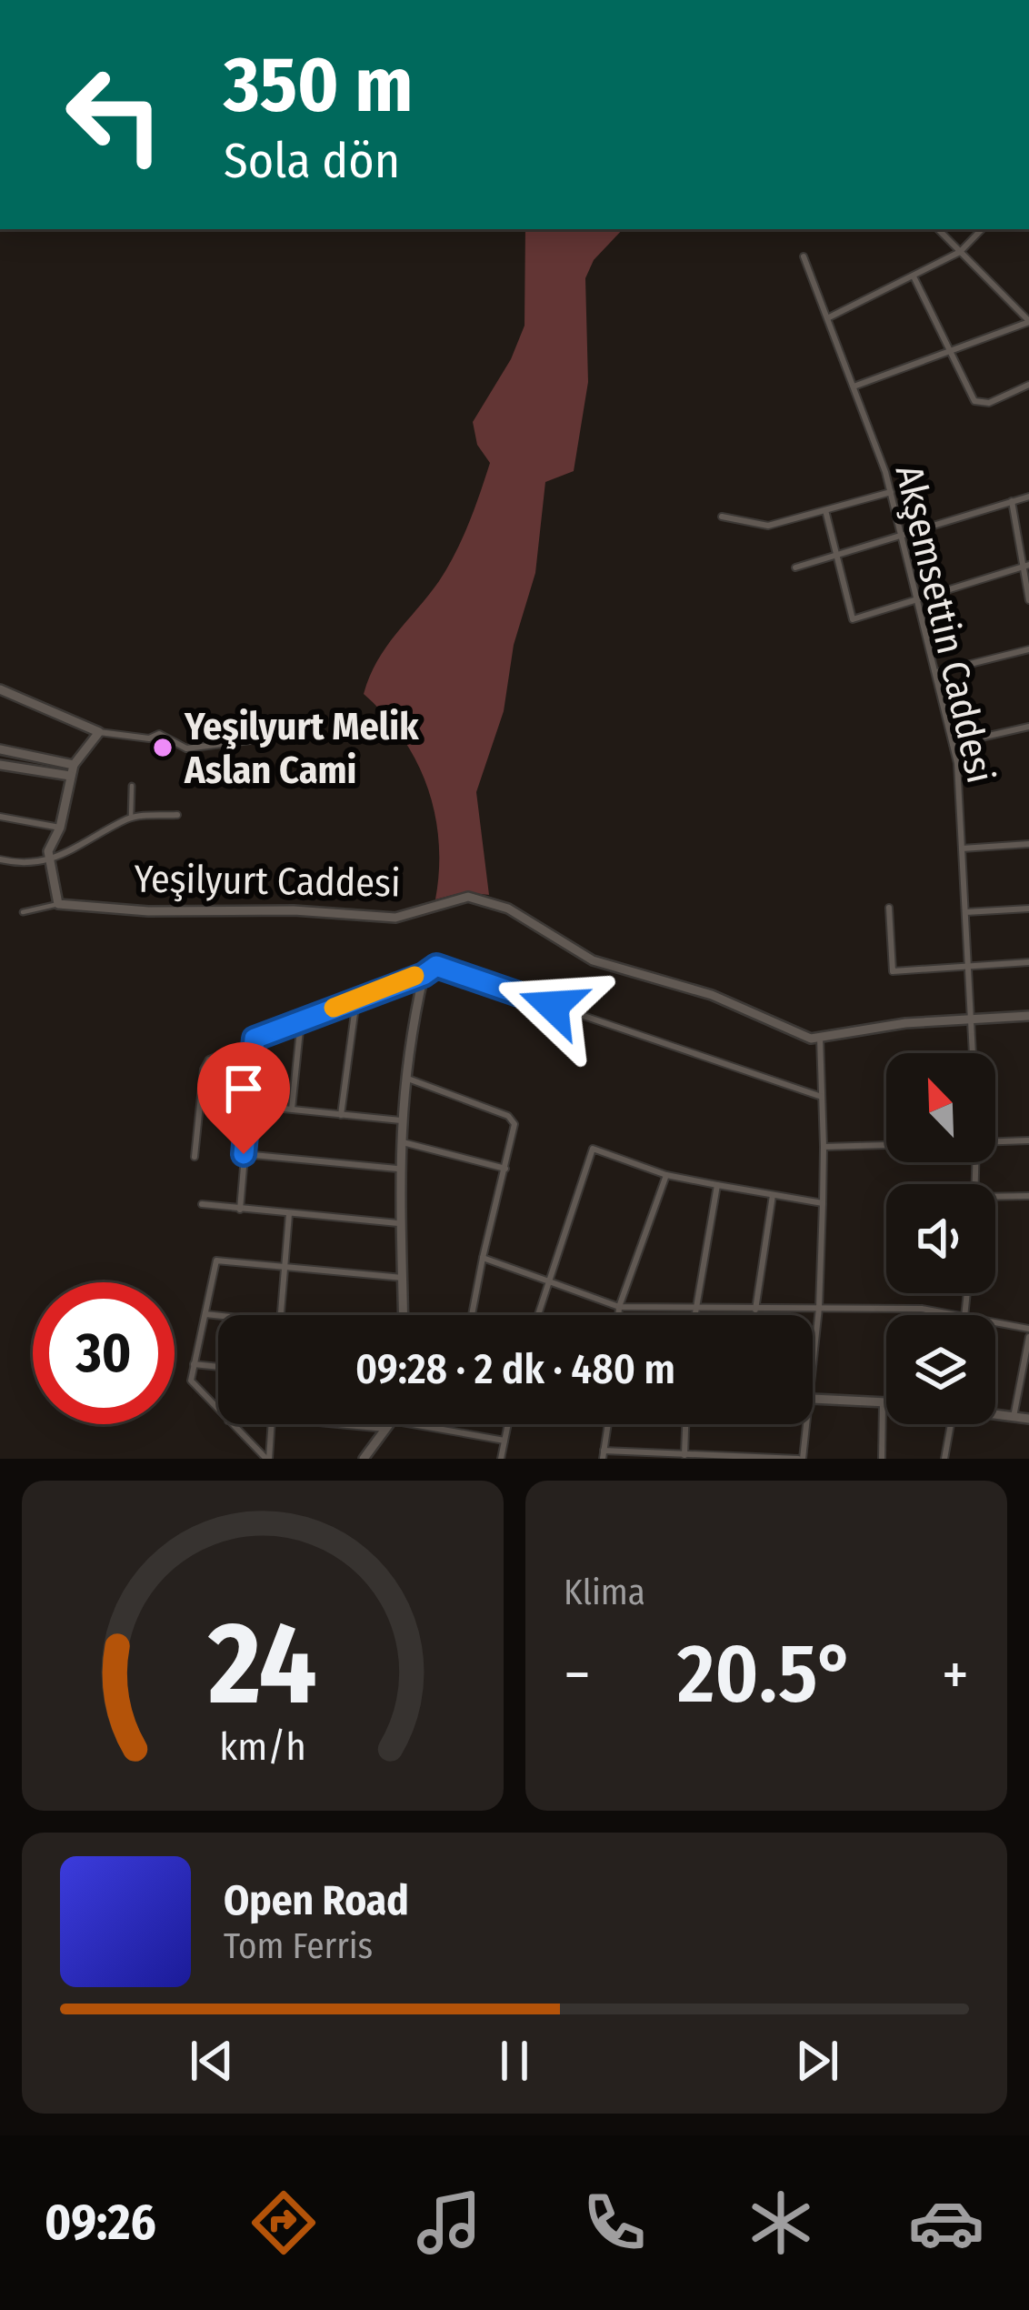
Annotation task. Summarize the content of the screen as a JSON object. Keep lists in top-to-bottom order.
{
  "streets": {
    "street": ["Akşemsettin Caddesi", "Yeşilyurt Caddesi"]
  },
  "crossings": [
    ["Akşemsettin Caddesi", "Yeşilyurt Caddesi"]
  ],
  "places": ["Yeşilyurt Melik Aslan Cami"],
  "north": "top left",
  "page": {
    "turn": ["350 m", "Sola dön"],
    "limit": "30",
    "trip": "09:28 · 2 dk · 480 m",
    "tile": "Klima",
    "heat": ["−", "20.5°", "+"],
    "song": ["Open Road", "Tom Ferris"],
    "tabs": "09:26",
    "gauge": ["24", "km/h"]
  }
}
